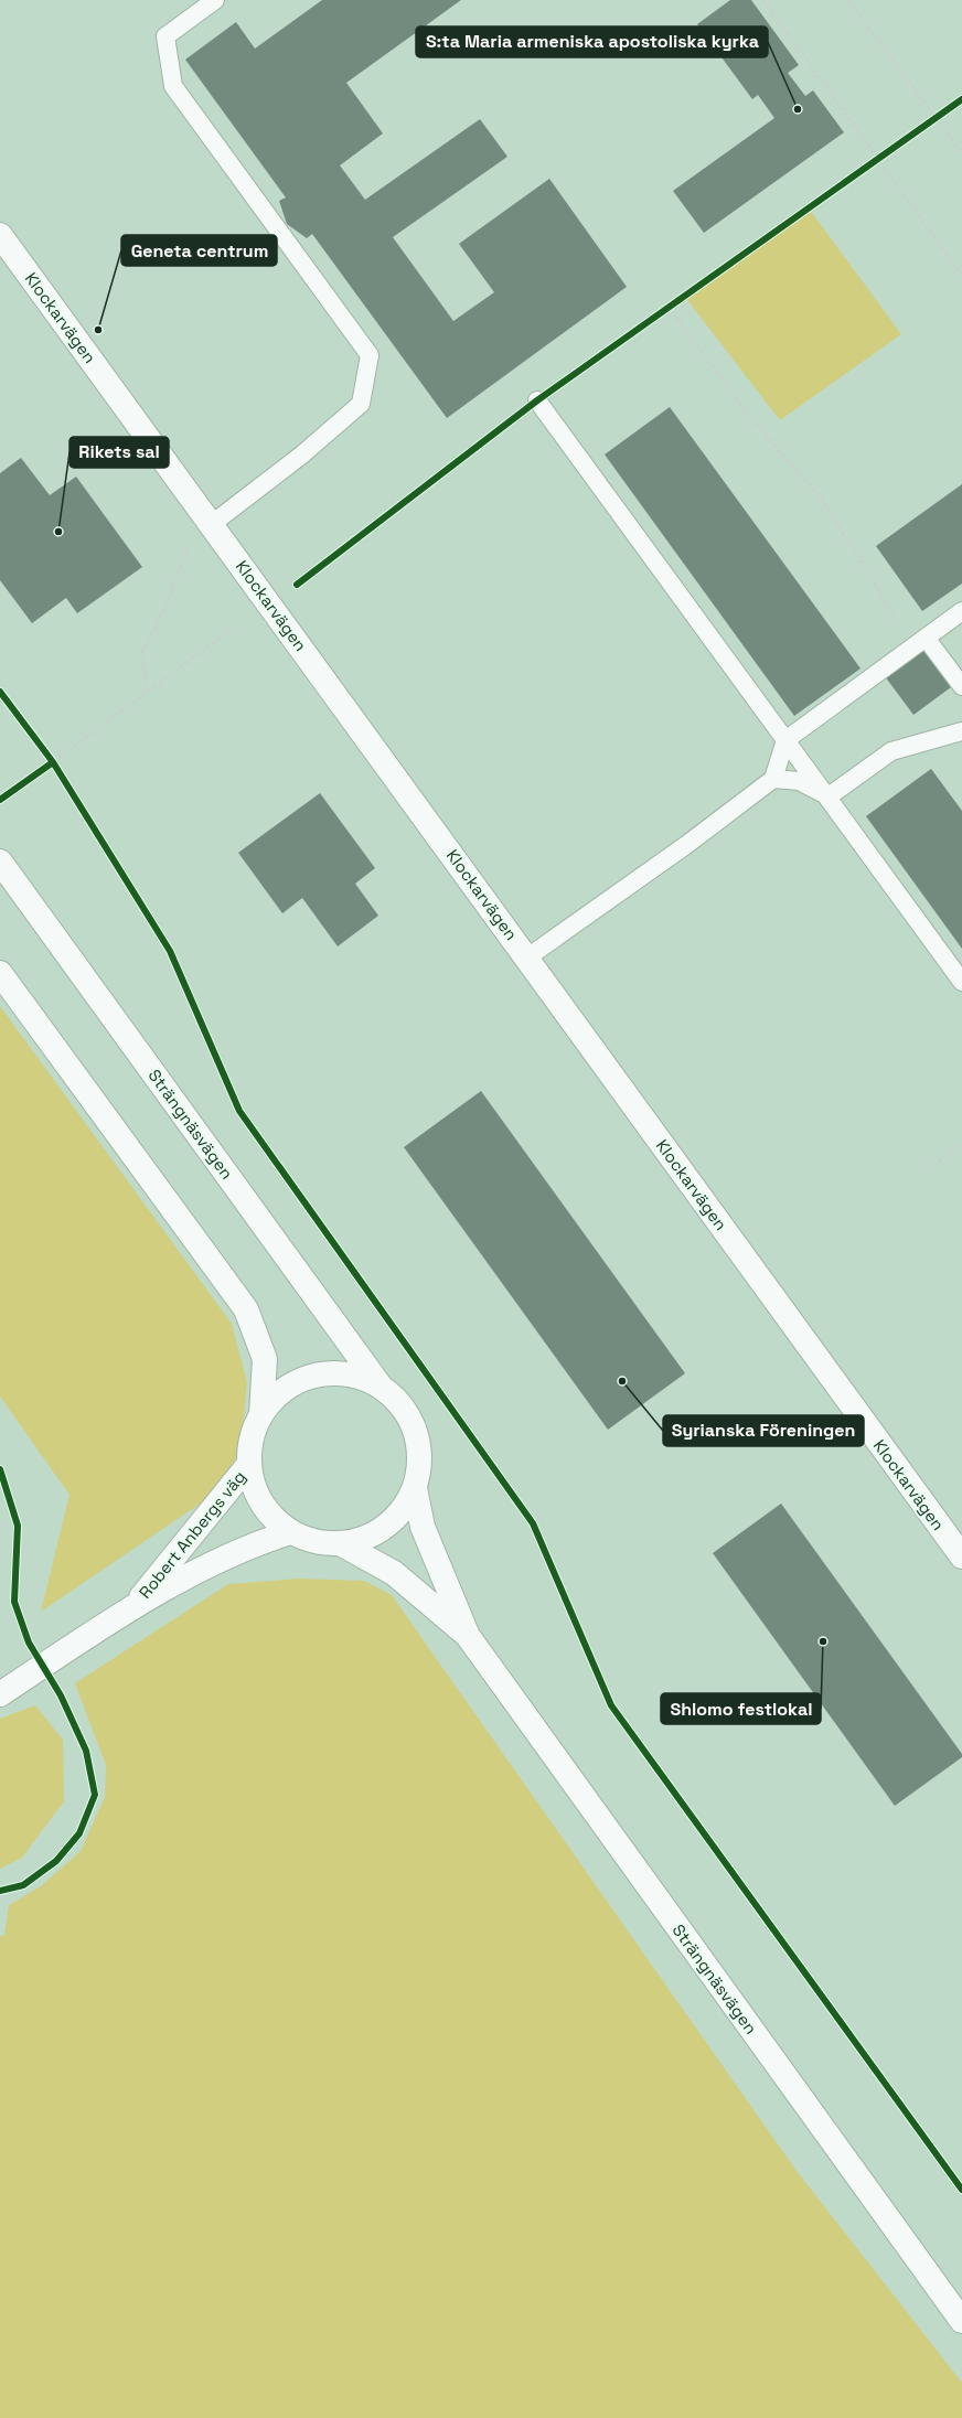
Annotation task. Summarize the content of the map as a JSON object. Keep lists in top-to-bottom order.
{
  "streets": {
    "main road": ["Klockarvägen", "Strängnäsvägen", "Robert Anbergs väg"]
  },
  "places": [
    "S:ta Maria armeniska apostoliska kyrka",
    "Geneta centrum",
    "Rikets sal",
    "Syrianska Föreningen",
    "Shlomo festlokal"
  ]
}
